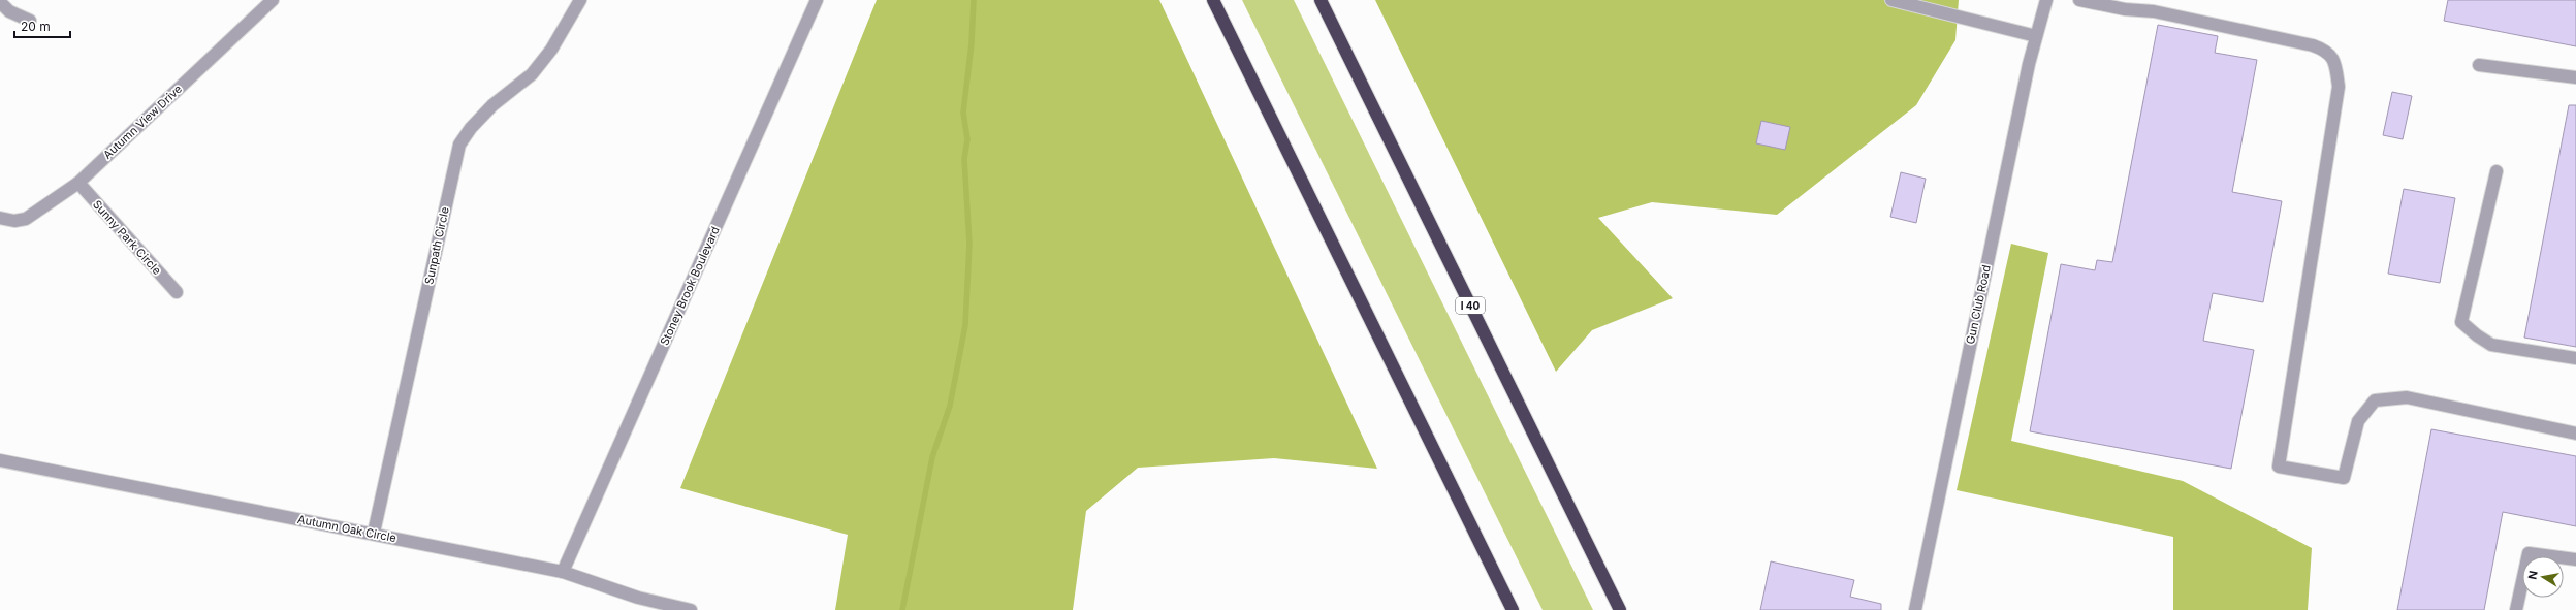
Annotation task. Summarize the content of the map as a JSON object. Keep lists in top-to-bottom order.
{
  "streets": {
    "highway": ["I 40"],
    "street": [
      "Autumn View Drive",
      "Sunny Park Circle",
      "Sunpath Circle",
      "Stoney Brook Boulevard",
      "Gun Club Road",
      "Autumn Oak Circle"
    ]
  },
  "crossings": [
    ["Autumn View Drive", "Sunny Park Circle"],
    ["Sunpath Circle", "Autumn Oak Circle"],
    ["Stoney Brook Boulevard", "Autumn Oak Circle"]
  ],
  "scale_bar": "20 m",
  "north": "left"
}
